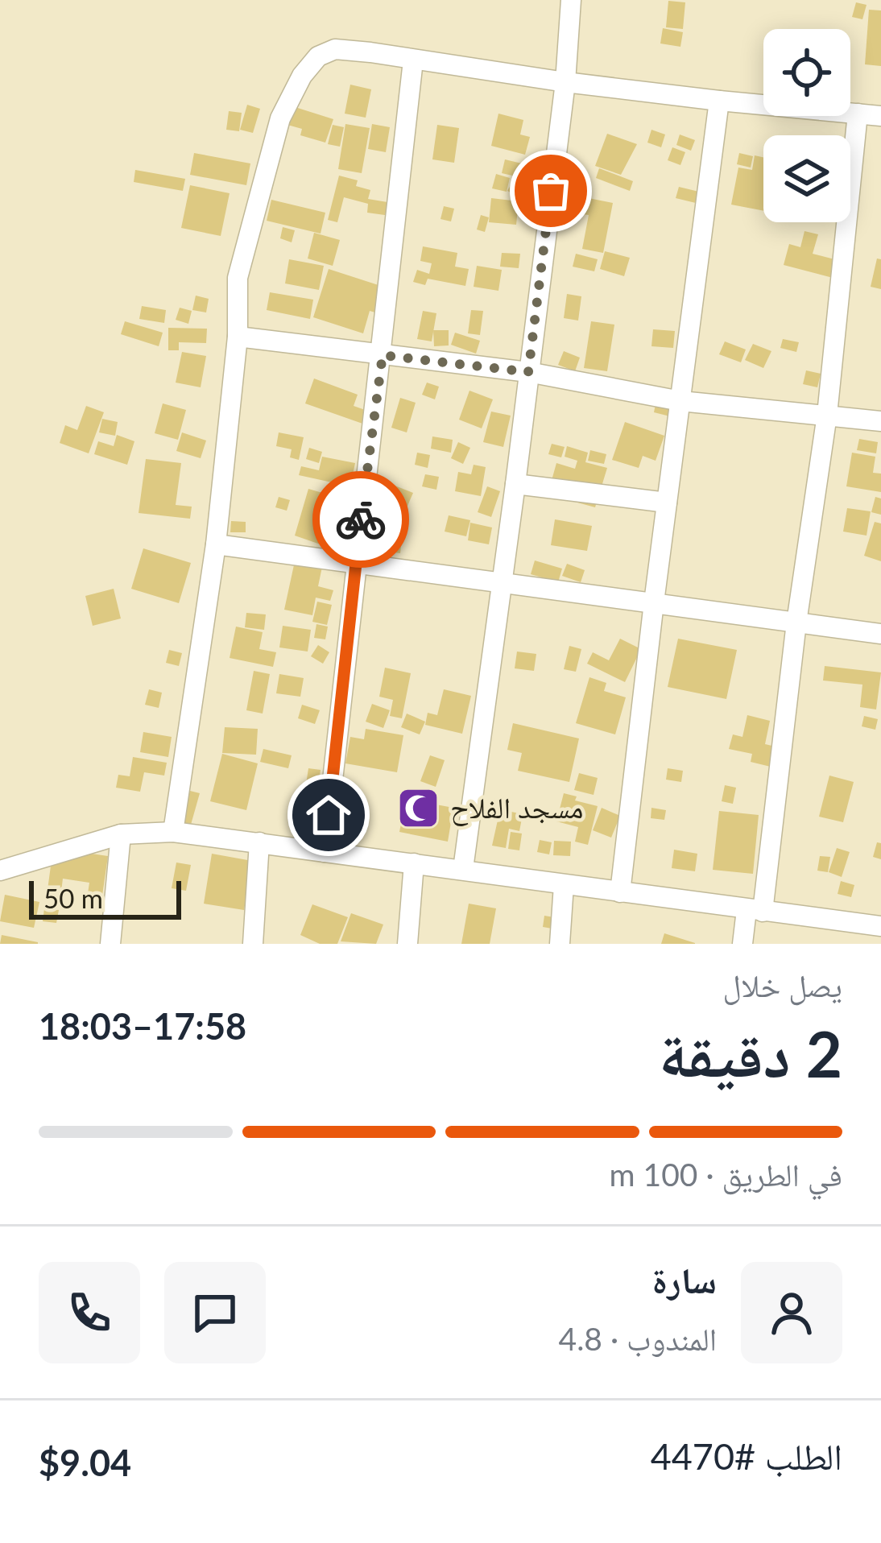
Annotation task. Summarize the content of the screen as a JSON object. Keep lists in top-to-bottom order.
{
  "places": {
    "mosque": ["مسجد الفلاح"]
  },
  "scale_bar": "50 m",
  "page": {
    "scale": "50 m",
    "heading": ["2 دقيقة", "يصل خلال", "17:58–18:03"],
    "panel": [
      "سارة",
      "المندوب · 4.8",
      "الطلب #4470",
      "$9.04"
    ],
    "bar": "في الطريق · 100 m"
  }
}
